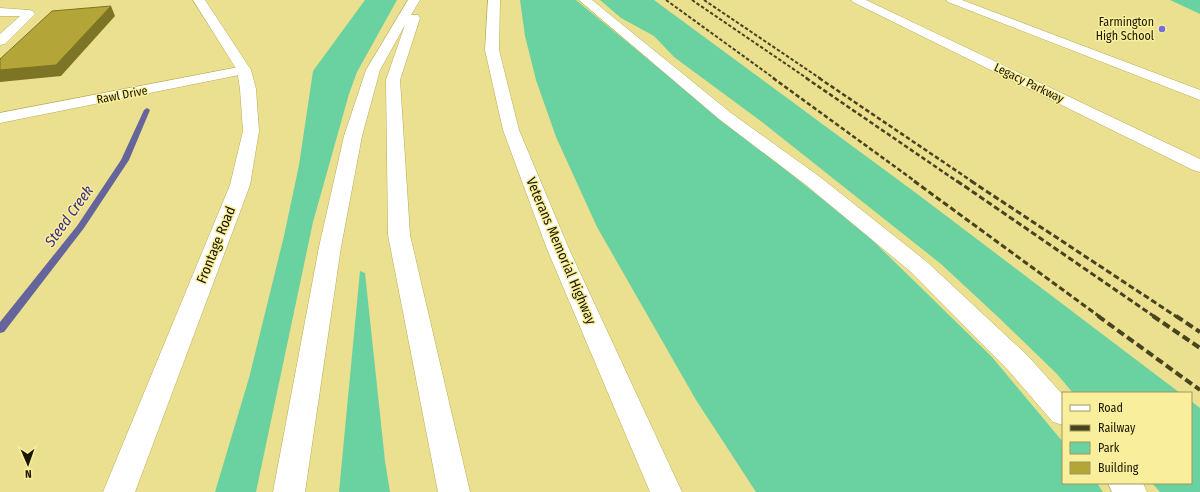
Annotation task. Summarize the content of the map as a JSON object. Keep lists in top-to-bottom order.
{
  "streets": {
    "main road": [
      "Legacy Parkway",
      "Rawl Drive",
      "Frontage Road",
      "Veterans Memorial Highway"
    ]
  },
  "crossings": [
    ["Rawl Drive", "Frontage Road"]
  ],
  "water": ["Steed Creek"],
  "places": ["Farmington High School"],
  "legend": [
    "Road",
    "Railway",
    "Park",
    "Building"
  ],
  "north": "bottom"
}
